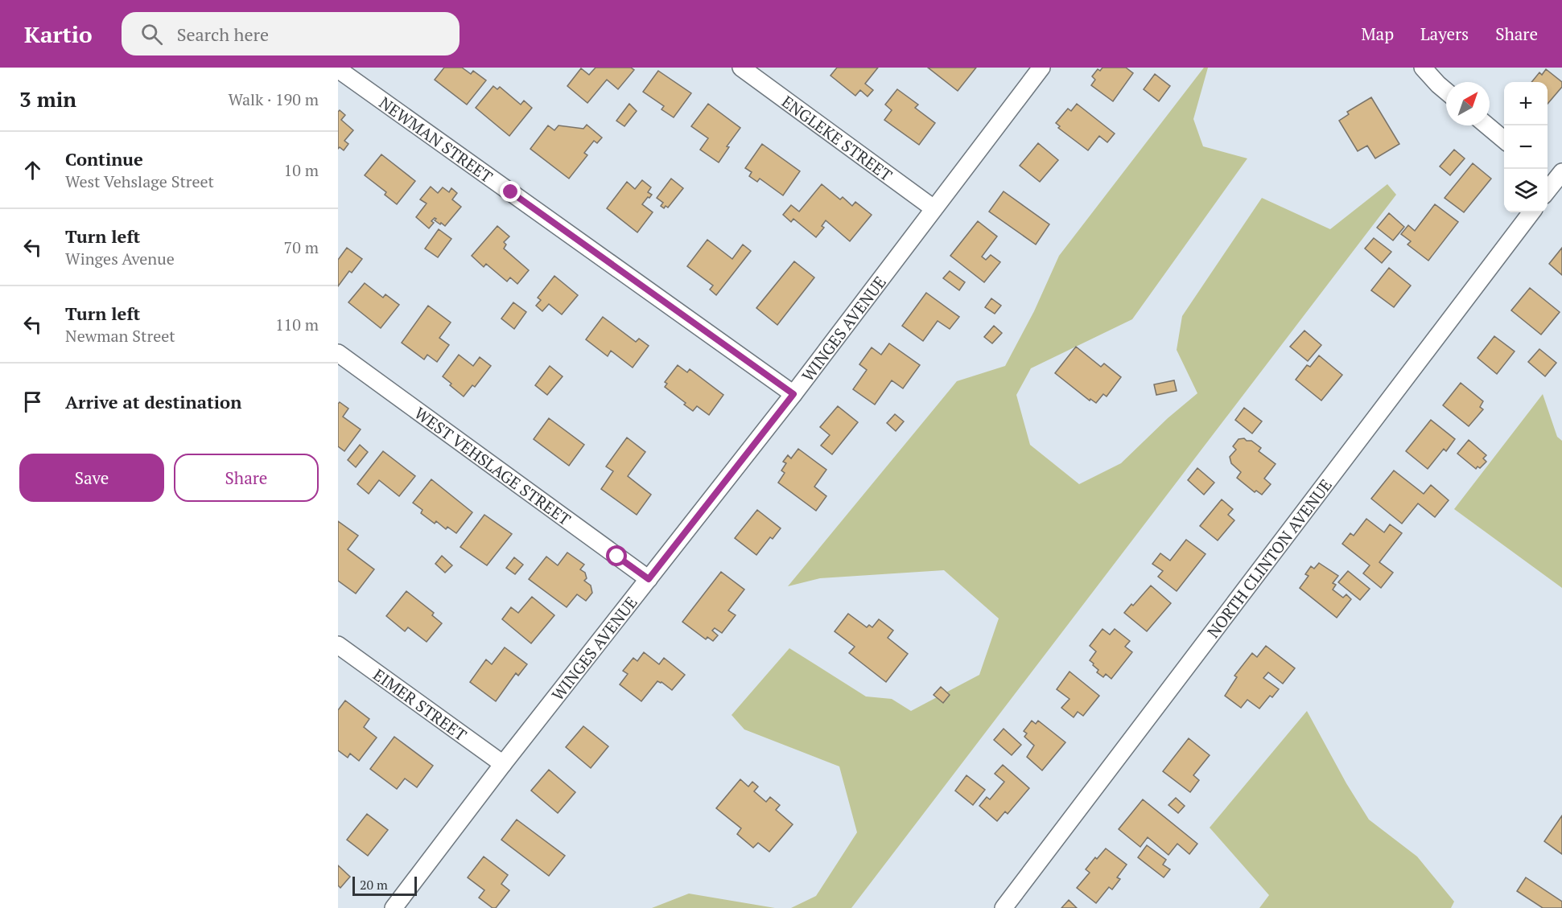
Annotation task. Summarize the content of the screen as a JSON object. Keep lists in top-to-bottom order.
{
  "streets": {
    "street": [
      "ENGLEKE STREET",
      "NEWMAN STREET",
      "WINGES AVENUE",
      "WEST VEHSLAGE STREET",
      "NORTH CLINTON AVENUE",
      "EIMER STREET"
    ]
  },
  "crossings": [
    ["ENGLEKE STREET", "WINGES AVENUE"],
    ["NEWMAN STREET", "WINGES AVENUE"],
    ["WINGES AVENUE", "WEST VEHSLAGE STREET"],
    ["WINGES AVENUE", "EIMER STREET"]
  ],
  "scale_bar": "20 m",
  "north": "top right",
  "page": {
    "header": "Kartio",
    "search": "Search here",
    "nav": ["Map", "Layers", "Share"],
    "heading": ["3 min", "Walk · 190 m"],
    "map_buttons": ["+", "−"],
    "list": [
      ["Continue", "West Vehslage Street", "10 m"],
      ["Turn left", "Winges Avenue", "70 m"],
      ["Turn left", "Newman Street", "110 m"],
      "Arrive at destination"
    ],
    "buttons": ["Save", "Share"],
    "scale": "20 m"
  }
}
